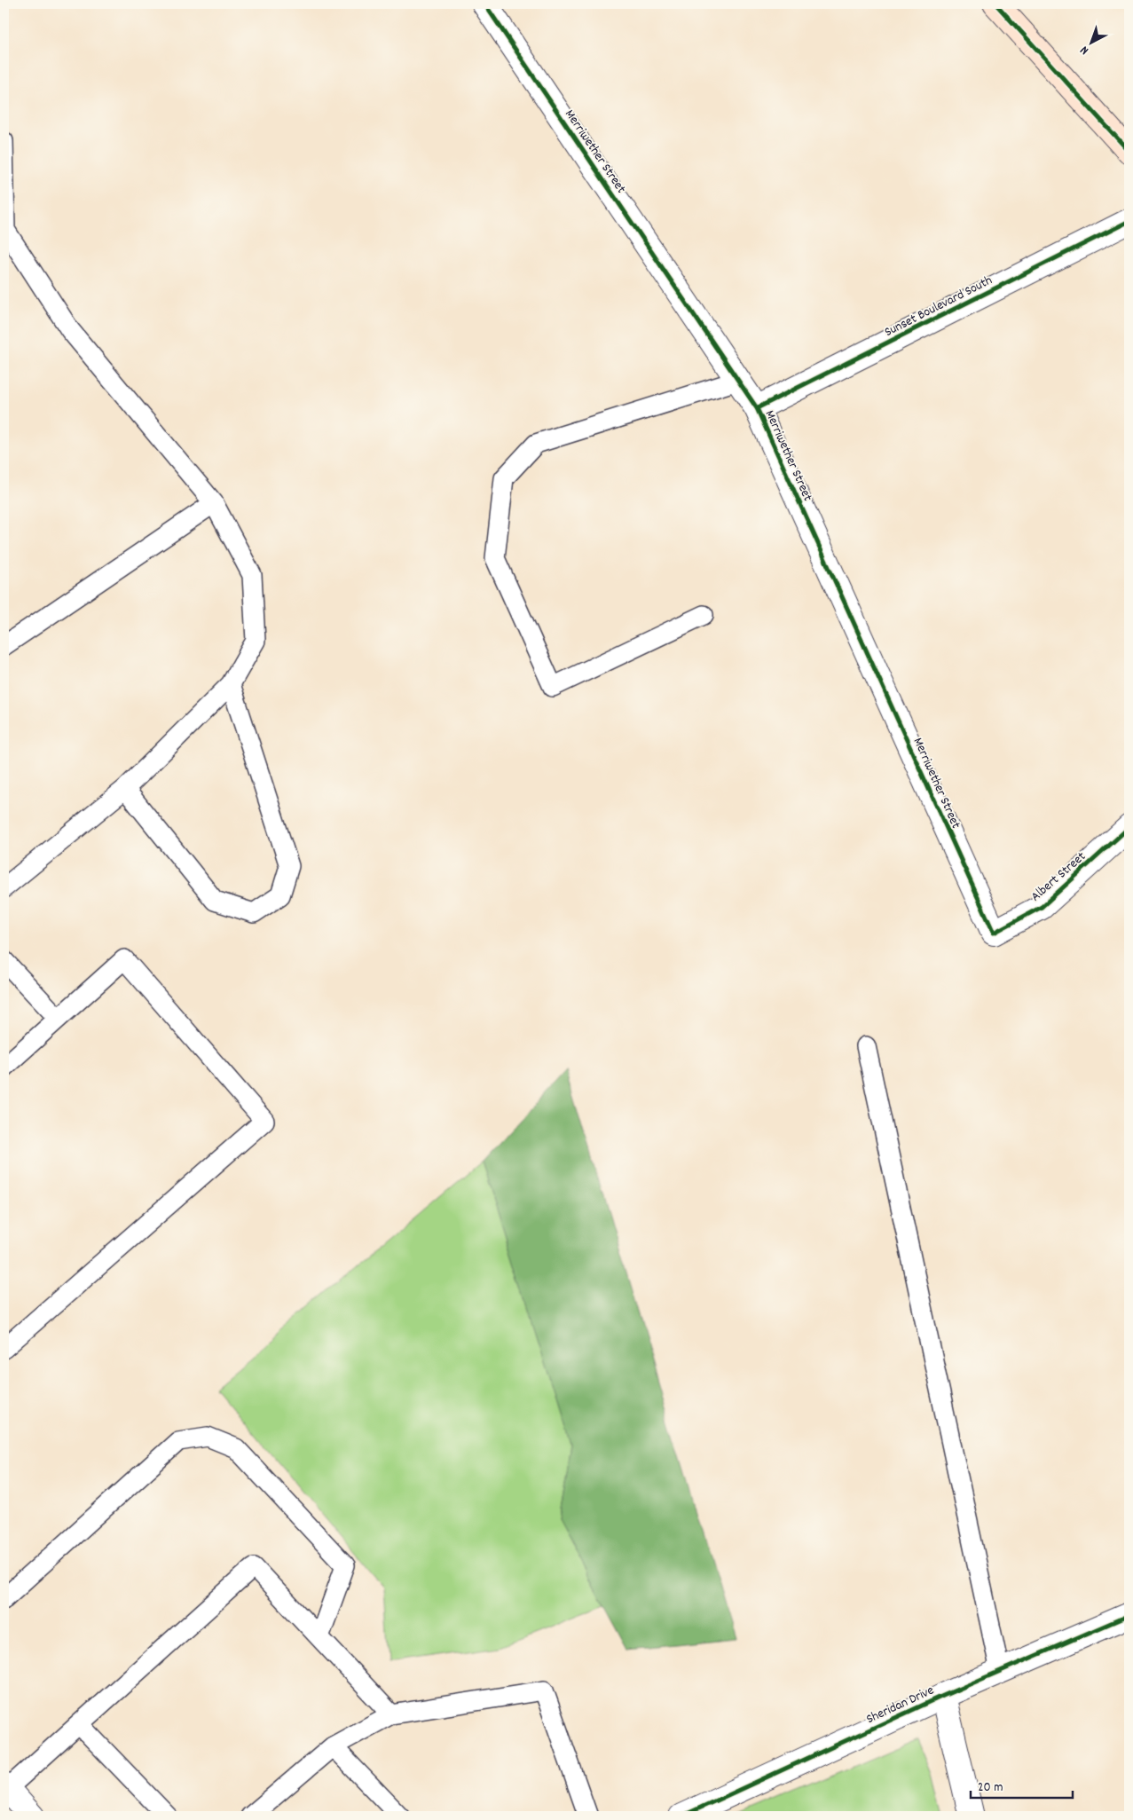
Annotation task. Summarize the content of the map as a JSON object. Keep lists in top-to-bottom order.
{
  "streets": {
    "street": [
      "Merriwether Street",
      "Sunset Boulevard South",
      "Albert Street",
      "Sheridan Drive"
    ]
  },
  "crossings": [
    ["Merriwether Street", "Sunset Boulevard South"],
    ["Merriwether Street", "Albert Street"]
  ],
  "scale_bar": "20 m",
  "north": "bottom left"
}
